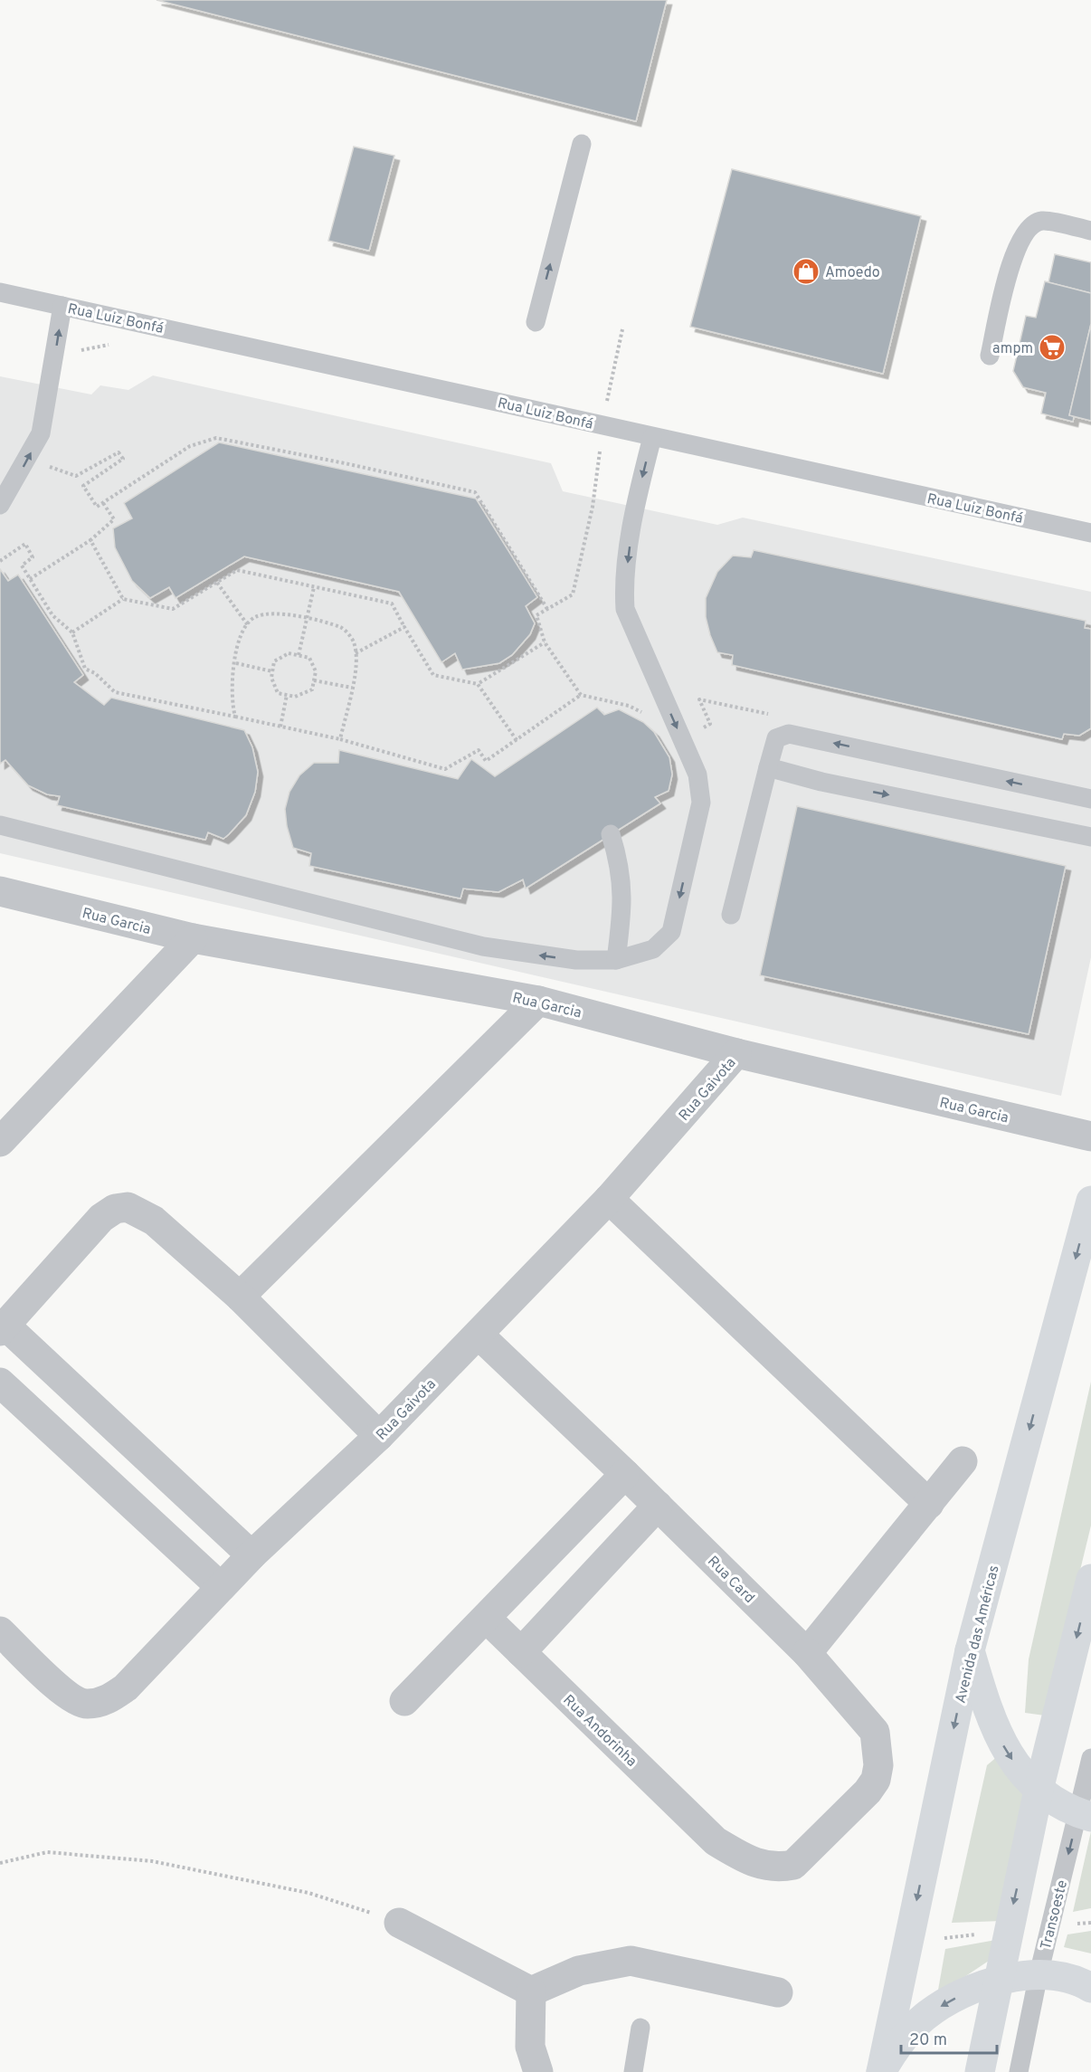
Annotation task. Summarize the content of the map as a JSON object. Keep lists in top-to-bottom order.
{
  "streets": {
    "main road": ["Avenida das Américas"],
    "street": [
      "Rua Garcia",
      "Rua Gaivota",
      "Rua Card",
      "Rua Andorinha"
    ],
    "lane": ["Rua Luiz Bonfá", "Transoeste"]
  },
  "crossings": [
    ["Rua Garcia", "Rua Gaivota"],
    ["Rua Gaivota", "Rua Card"],
    ["Rua Card", "Rua Andorinha"]
  ],
  "one_way": ["Transoeste"],
  "places": {
    "shop": ["Amoedo"],
    "supermarket": ["ampm"]
  },
  "scale_bar": "20 m"
}
